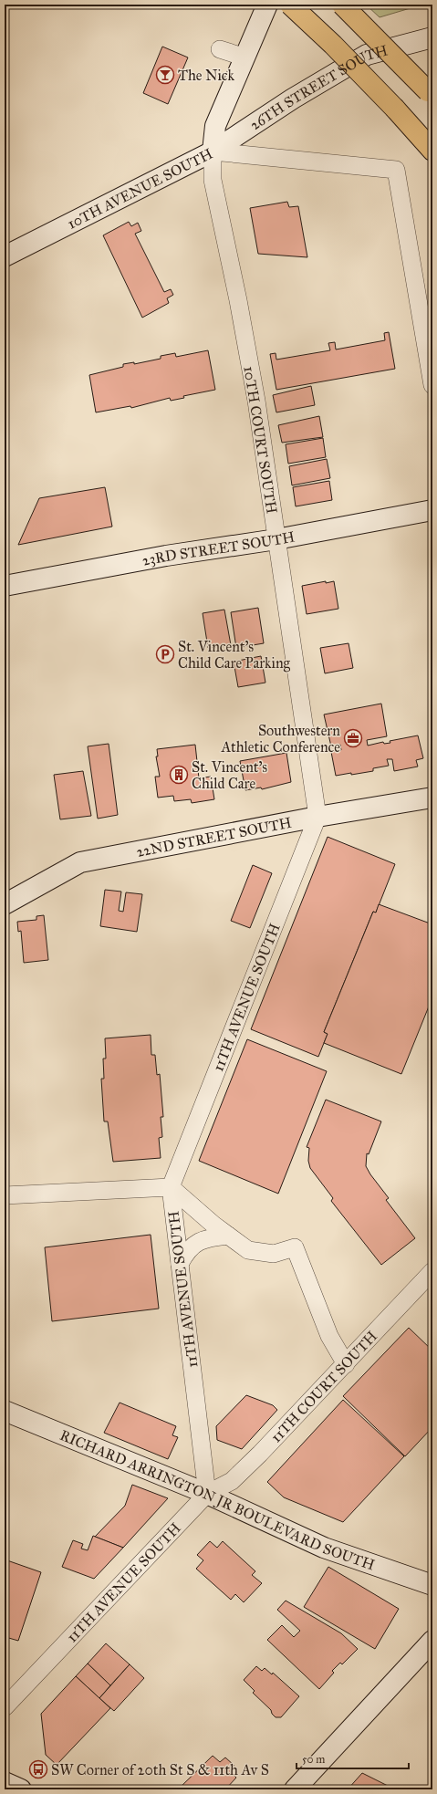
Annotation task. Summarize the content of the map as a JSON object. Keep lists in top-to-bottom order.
{
  "streets": {
    "street": [
      "26TH STREET SOUTH",
      "10TH AVENUE SOUTH",
      "10TH COURT SOUTH",
      "23RD STREET SOUTH",
      "22ND STREET SOUTH",
      "11TH AVENUE SOUTH",
      "11TH COURT SOUTH",
      "RICHARD ARRINGTON JR BOULEVARD SOUTH"
    ]
  },
  "crossings": [
    ["26TH STREET SOUTH", "10TH AVENUE SOUTH"],
    ["26TH STREET SOUTH", "10TH COURT SOUTH"],
    ["10TH AVENUE SOUTH", "10TH COURT SOUTH"],
    ["10TH COURT SOUTH", "23RD STREET SOUTH"],
    ["10TH COURT SOUTH", "22ND STREET SOUTH"],
    ["10TH COURT SOUTH", "11TH AVENUE SOUTH"],
    ["22ND STREET SOUTH", "11TH AVENUE SOUTH"],
    ["11TH AVENUE SOUTH", "11TH COURT SOUTH"],
    ["11TH AVENUE SOUTH", "RICHARD ARRINGTON JR BOULEVARD SOUTH"],
    ["11TH COURT SOUTH", "RICHARD ARRINGTON JR BOULEVARD SOUTH"]
  ],
  "places": {
    "bar": ["The Nick"],
    "parking": ["St. Vincent's Child Care Parking"],
    "office": ["Southwestern Athletic Conference"],
    "building": ["St. Vincent's Child Care"],
    "bus stop": ["SW Corner of 20th St S & 11th Av S"]
  },
  "scale_bar": "50 m"
}
